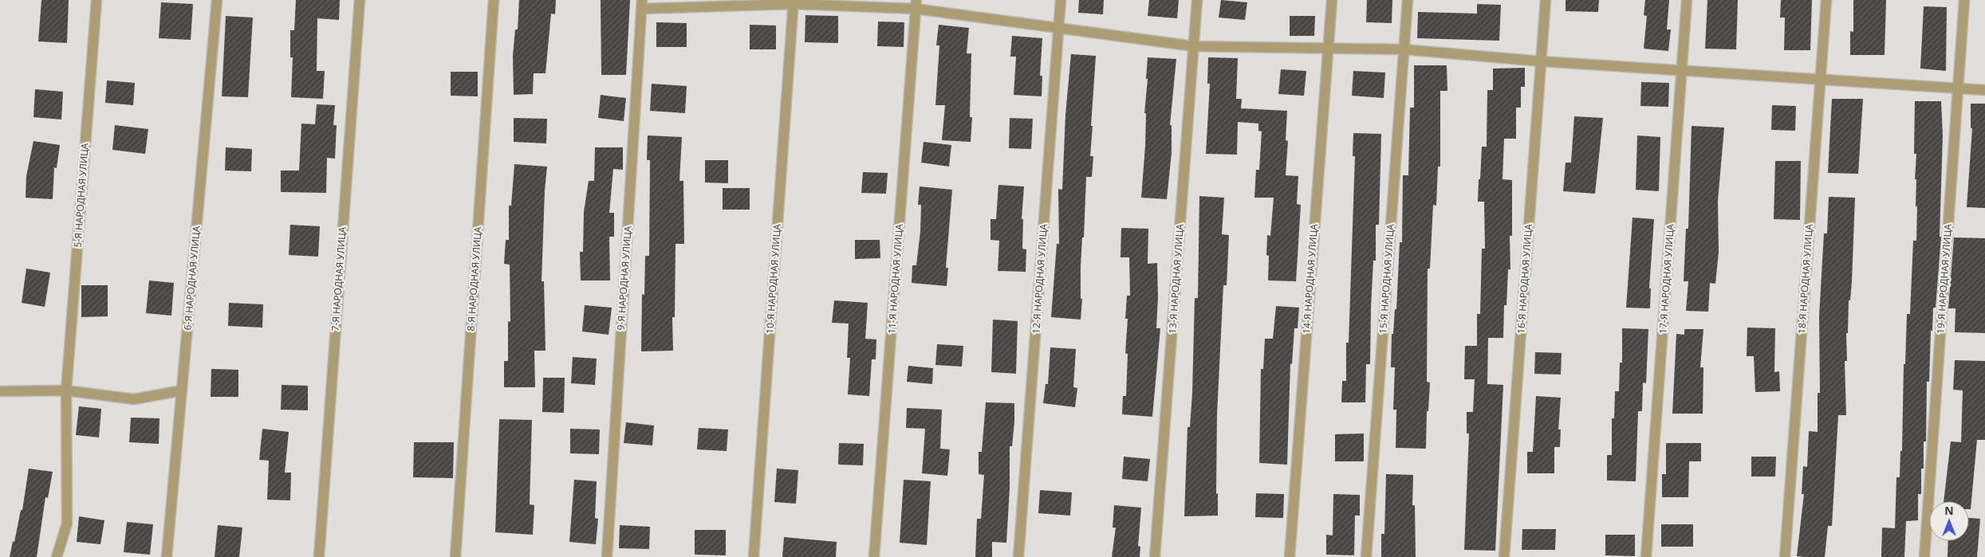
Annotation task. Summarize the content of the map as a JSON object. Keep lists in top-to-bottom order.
{
  "streets": {
    "street": [
      "5-Я НАРОДНАЯ УЛИЦА",
      "6-Я НАРОДНАЯ УЛИЦА",
      "9-Я НАРОДНАЯ УЛИЦА",
      "7-Я НАРОДНАЯ УЛИЦА",
      "8-Я НАРОДНАЯ УЛИЦА",
      "10-Я НАРОДНАЯ УЛИЦА",
      "11-Я НАРОДНАЯ УЛИЦА",
      "12-Я НАРОДНАЯ УЛИЦА",
      "13-Я НАРОДНАЯ УЛИЦА",
      "14-Я НАРОДНАЯ УЛИЦА",
      "15-Я НАРОДНАЯ УЛИЦА",
      "16-Я НАРОДНАЯ УЛИЦА",
      "17-Я НАРОДНАЯ УЛИЦА",
      "18-Я НАРОДНАЯ УЛИЦА",
      "19-Я НАРОДНАЯ УЛИЦА"
    ]
  },
  "north": "top"
}
